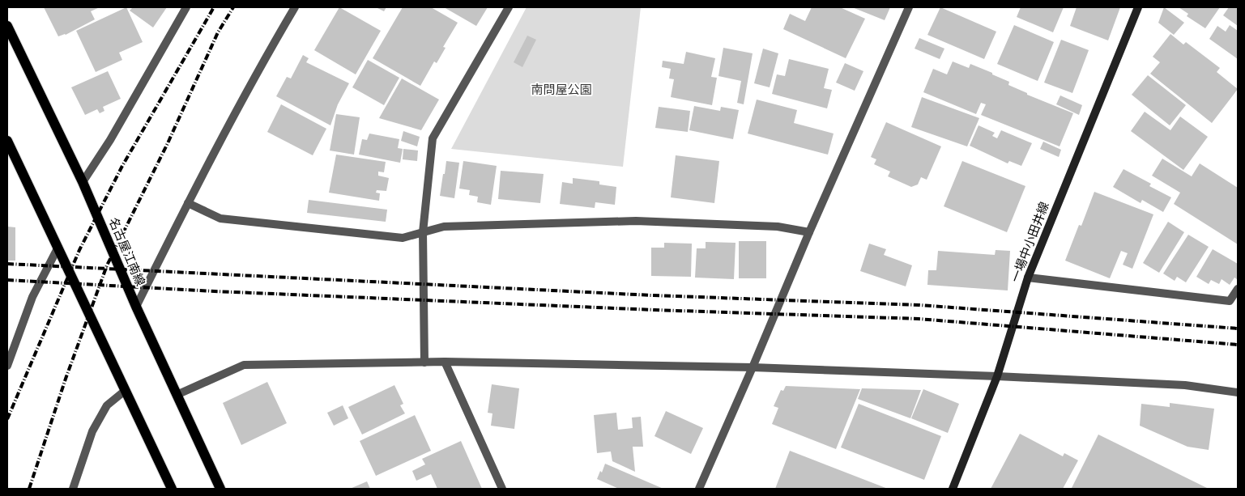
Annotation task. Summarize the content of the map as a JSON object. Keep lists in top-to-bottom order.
{
  "streets": {
    "main road": ["一場中小田井線", "名古屋江南線"]
  },
  "parks": ["南問屋公園"]
}
